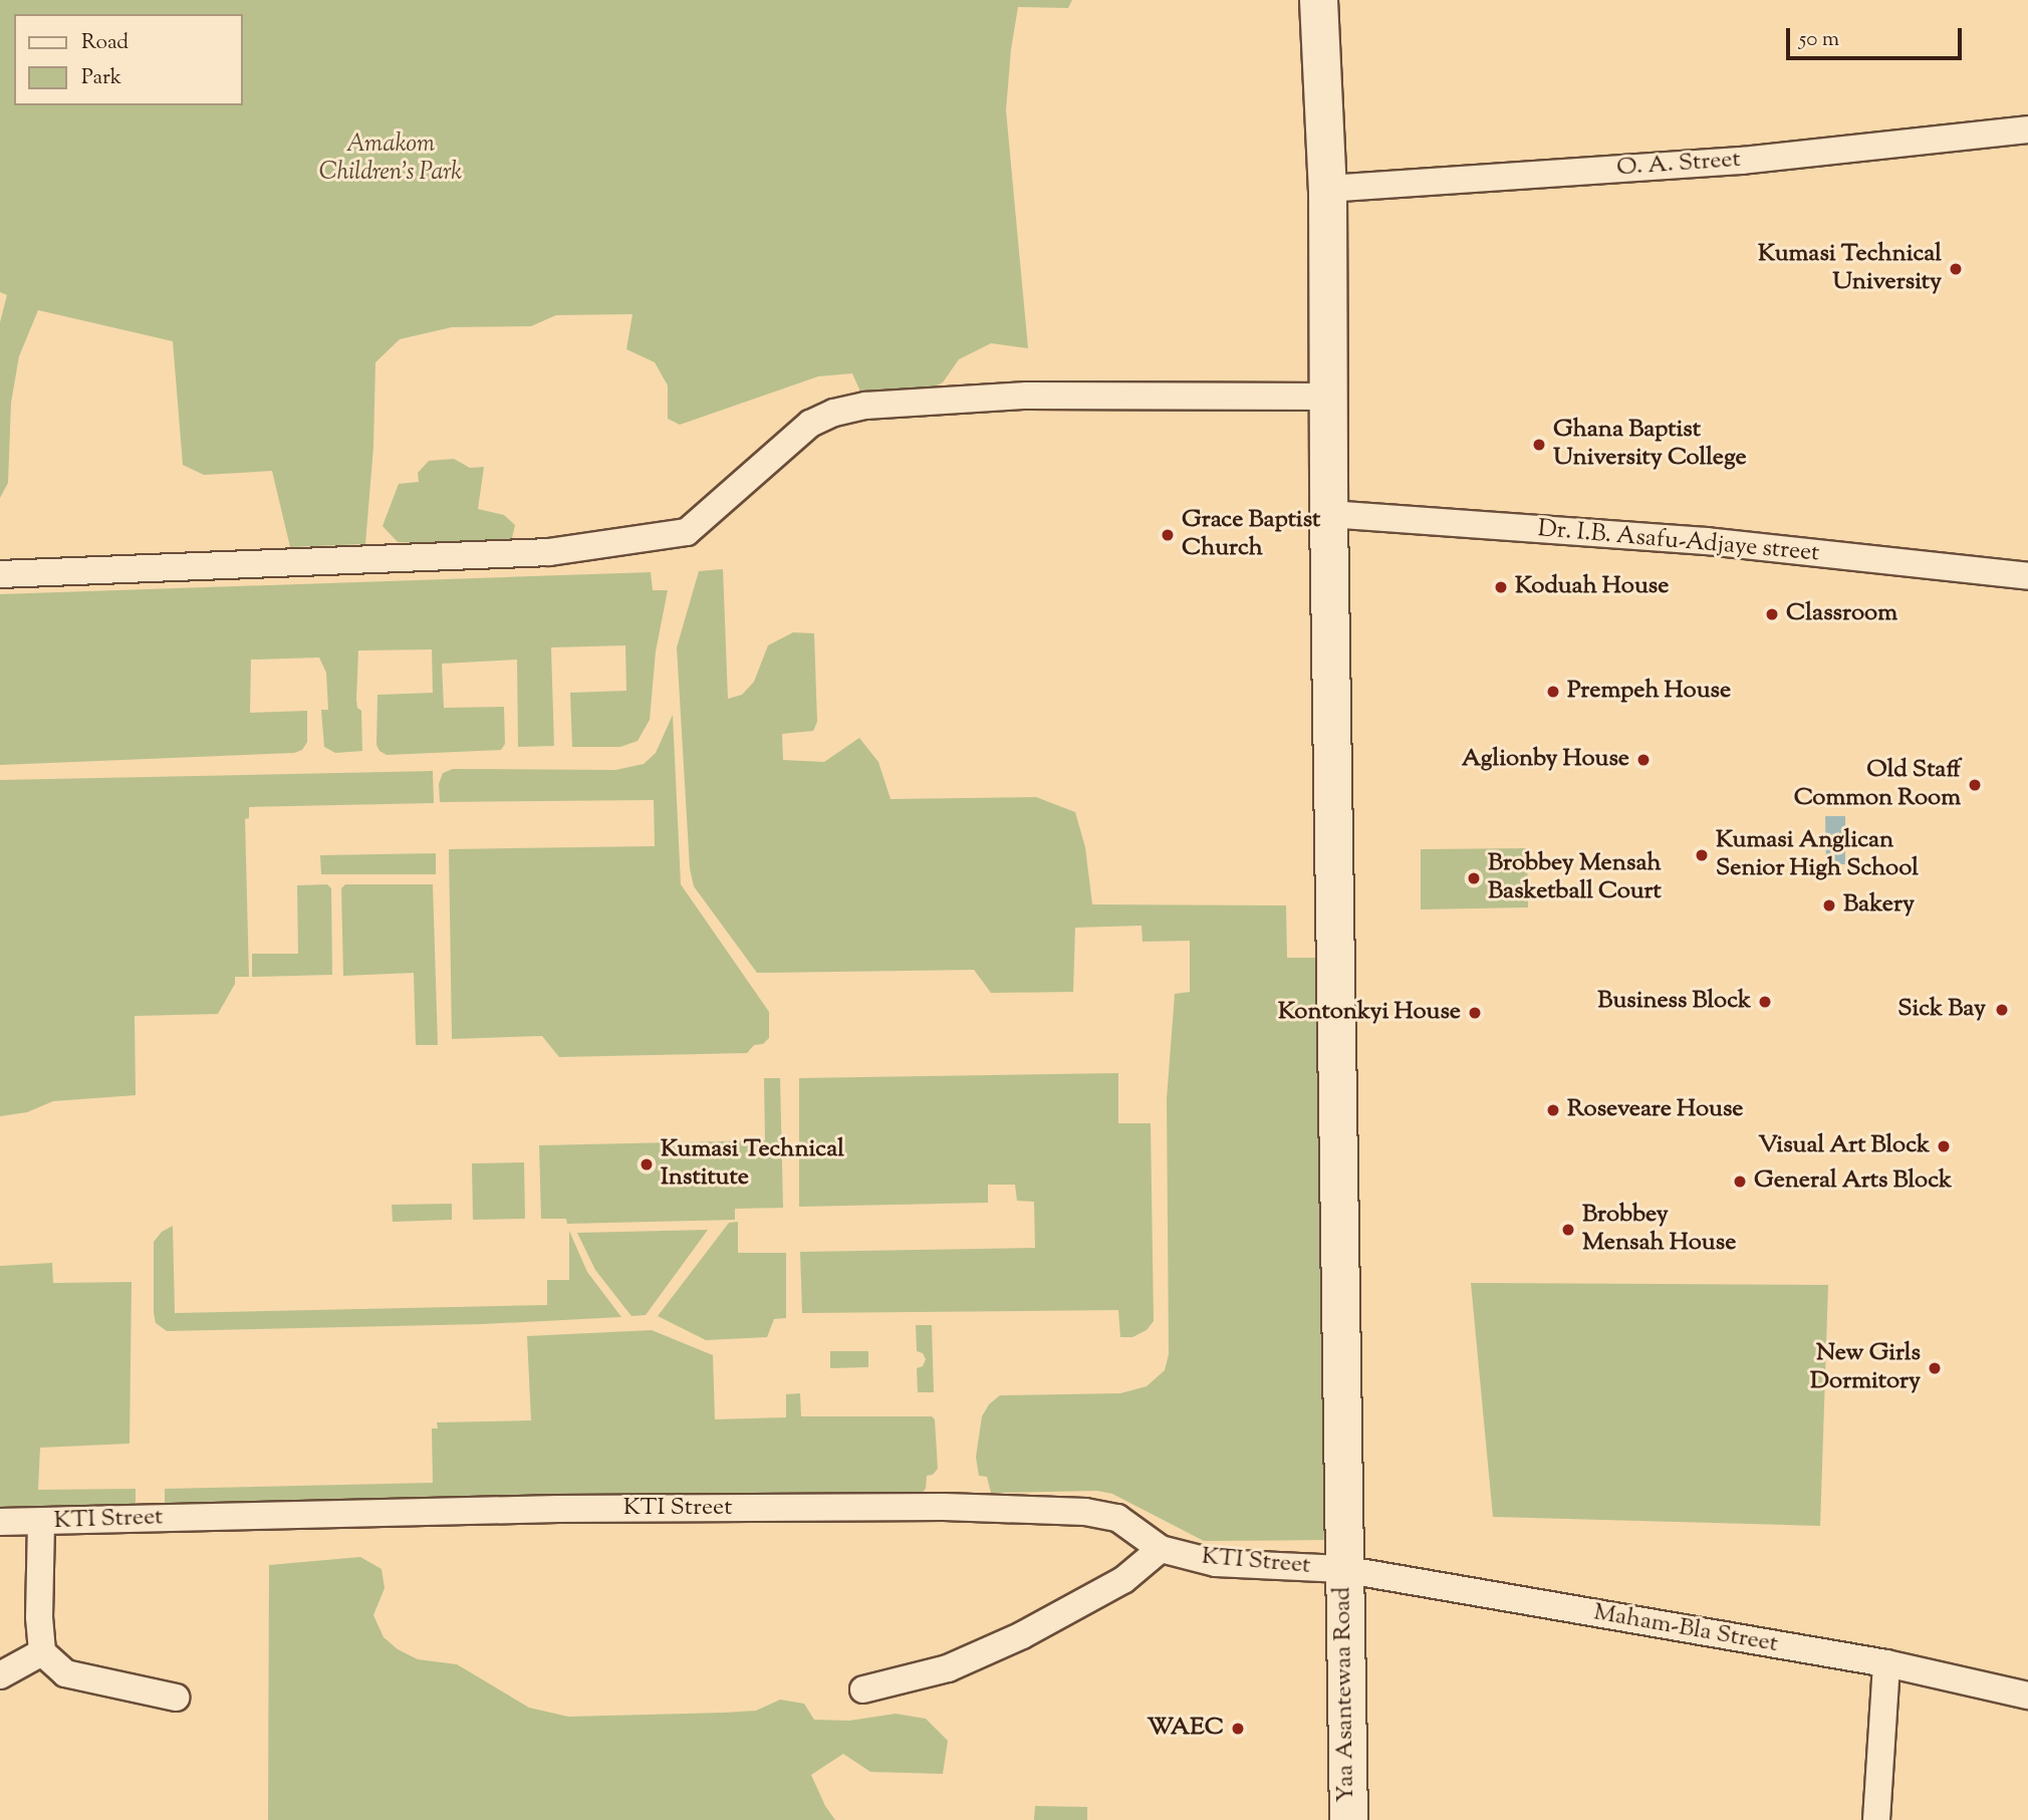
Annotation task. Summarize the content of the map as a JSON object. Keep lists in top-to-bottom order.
{
  "streets": {
    "street": [
      "O. A. Street",
      "Dr. I.B. Asafu-Adjaye street",
      "KTI Street",
      "Maham-Bla Street",
      "Yaa Asantewaa Road"
    ]
  },
  "crossings": [
    ["O. A. Street", "Yaa Asantewaa Road"],
    ["Dr. I.B. Asafu-Adjaye street", "Yaa Asantewaa Road"],
    ["KTI Street", "Maham-Bla Street"],
    ["KTI Street", "Yaa Asantewaa Road"],
    ["Maham-Bla Street", "Yaa Asantewaa Road"]
  ],
  "parks": ["Amakom Children's Park"],
  "places": [
    "Kumasi Technical University",
    "Ghana Baptist University College",
    "Grace Baptist Church",
    "Koduah House",
    "Classroom",
    "Prempeh House",
    "Aglionby House",
    "Old Staff Common Room",
    "Kumasi Anglican Senior High School",
    "Brobbey Mensah Basketball Court",
    "Bakery",
    "Business Block",
    "Sick Bay",
    "Kontonkyi House",
    "Roseveare House",
    "Visual Art Block",
    "Kumasi Technical Institute",
    "General Arts Block",
    "Brobbey Mensah House",
    "New Girls Dormitory",
    "WAEC"
  ],
  "legend": ["Road", "Park"],
  "scale_bar": "50 m"
}
